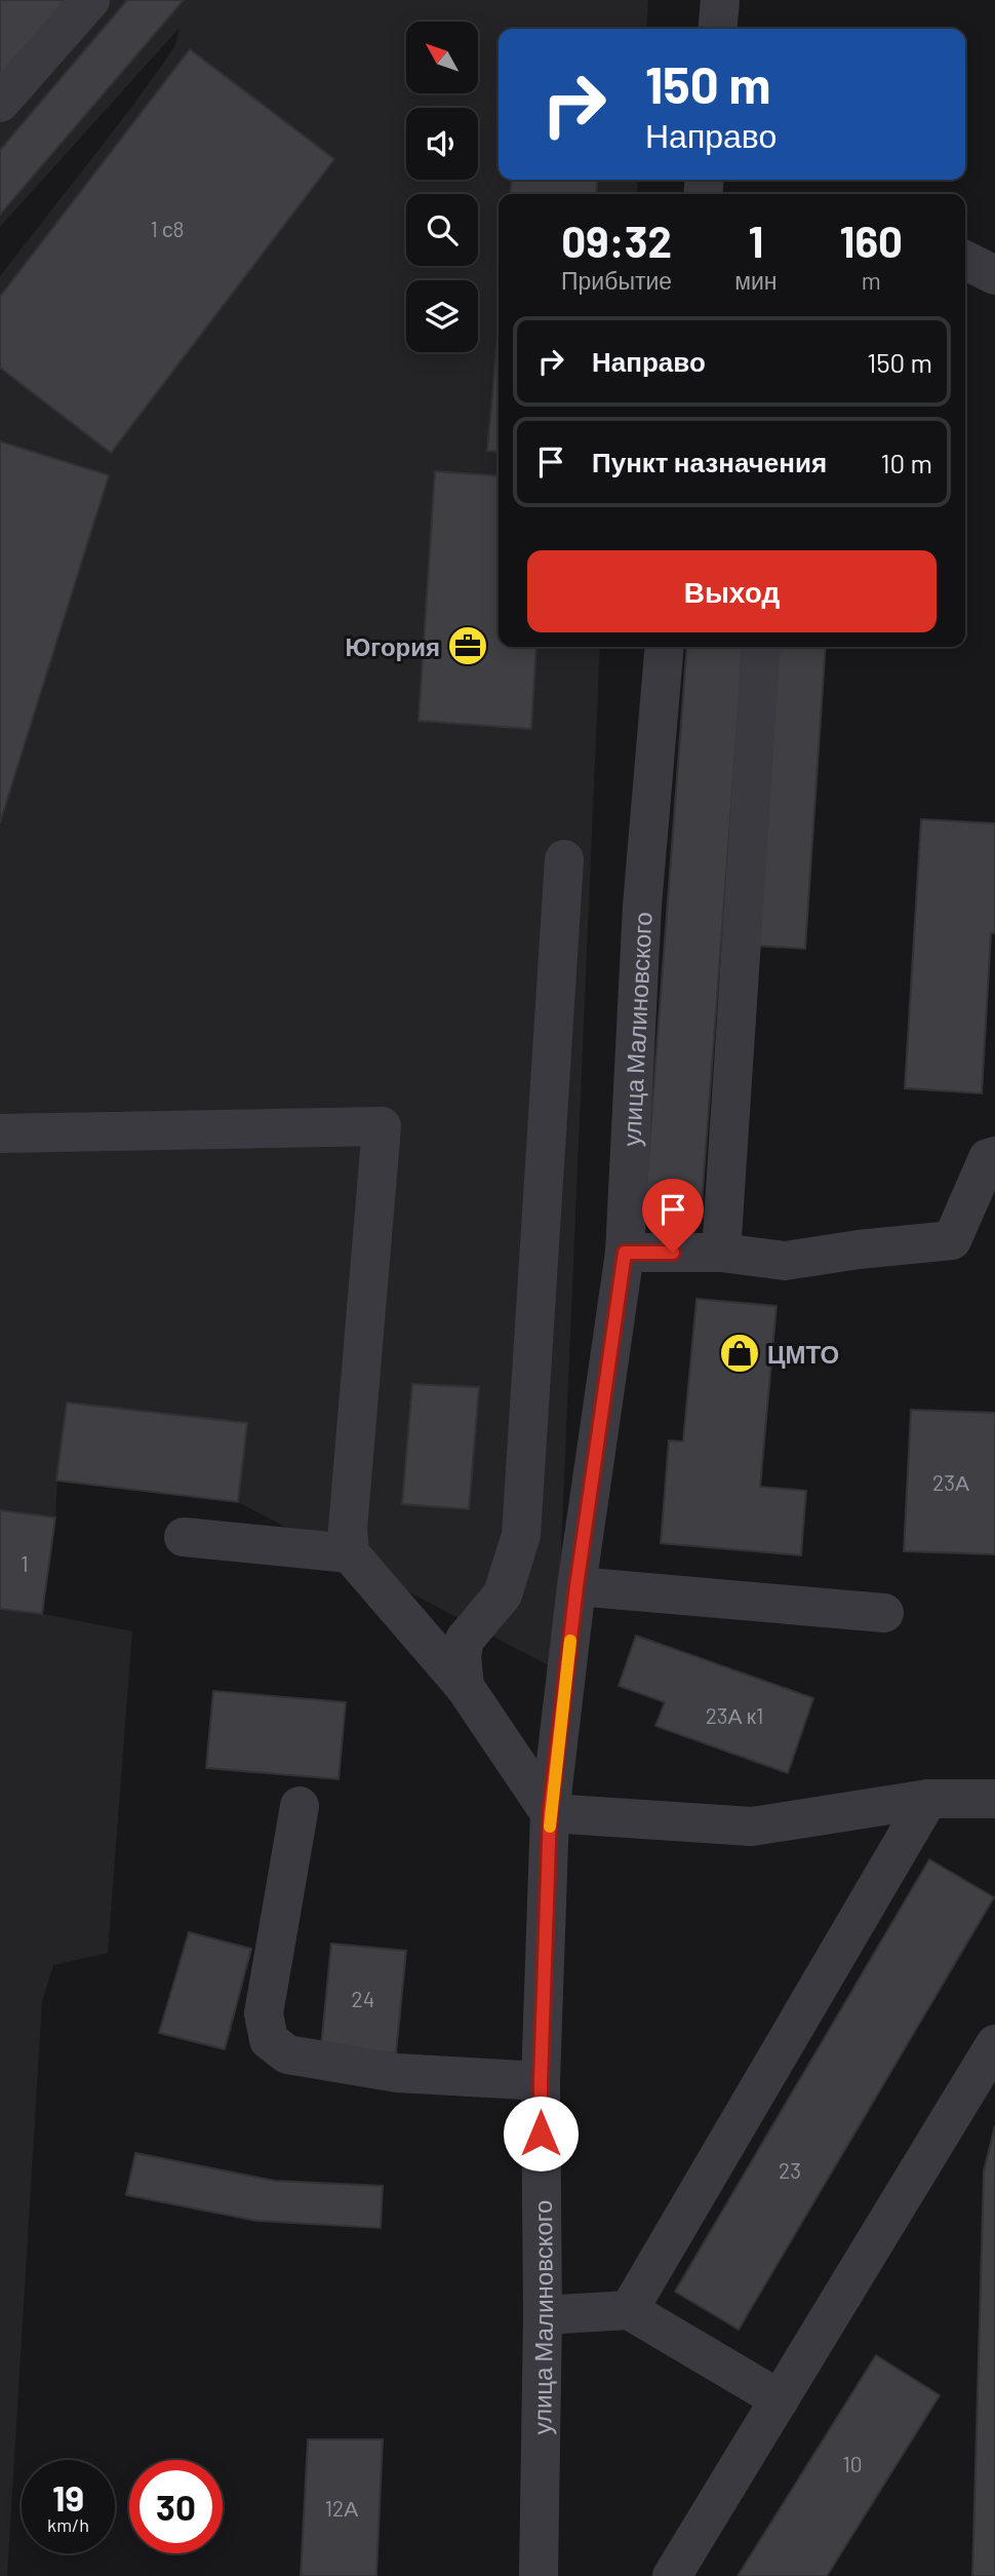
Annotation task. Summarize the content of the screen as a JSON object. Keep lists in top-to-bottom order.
{
  "streets": {
    "street": ["улица Малиновского"]
  },
  "places": {
    "office": ["Югория"],
    "shop": ["ЦМТО"]
  },
  "house_numbers": [
    "1 с8",
    "23А",
    "1",
    "23А к1",
    "24",
    "23",
    "10",
    "12А"
  ],
  "north": "top left",
  "page": {
    "turn": ["150 m", "Направо"],
    "eta": [
      "09:32",
      "Прибытие",
      "1",
      "мин",
      "160",
      "m"
    ],
    "list": [
      {
        "name": "Направо",
        "value": "150 m"
      },
      {
        "name": "Пункт назначения",
        "value": "10 m"
      }
    ],
    "buttons": "Выход",
    "speed": "19 km/h",
    "limit": "30"
  }
}
